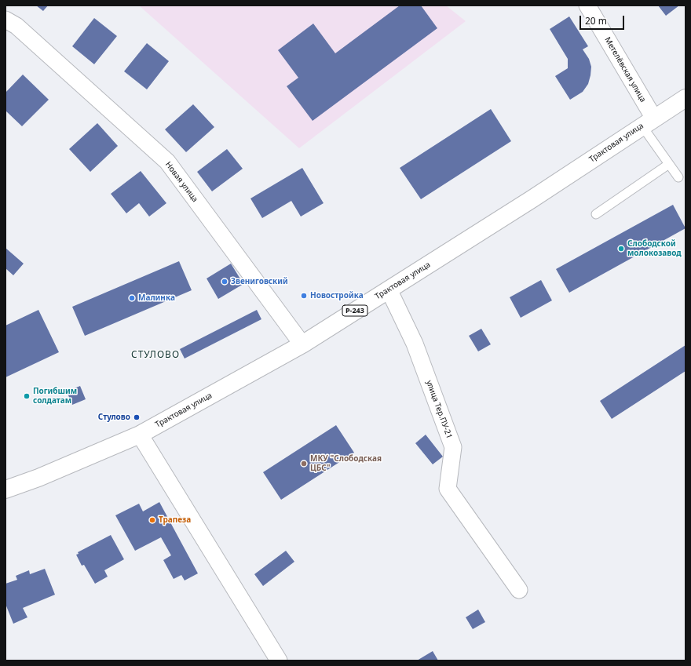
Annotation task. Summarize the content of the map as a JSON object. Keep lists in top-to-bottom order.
{
  "streets": {
    "highway": ["Трактовая улица", "Р-243"],
    "street": ["Метелёвская улица", "Новая улица", "улица Тер.ПУ-21"]
  },
  "crossings": [
    ["Метелёвская улица", "Трактовая улица"],
    ["Трактовая улица", "Новая улица"],
    ["Трактовая улица", "улица Тер.ПУ-21"]
  ],
  "districts": ["СТУЛОВО"],
  "places": [
    "Слободской молокозавод",
    "Звениговский",
    "Новостройка",
    "Малинка",
    "Погибшим солдатам",
    "Стулово",
    "МКУ \"Слободская ЦБС\"",
    "Трапеза"
  ],
  "scale_bar": "20 m"
}
